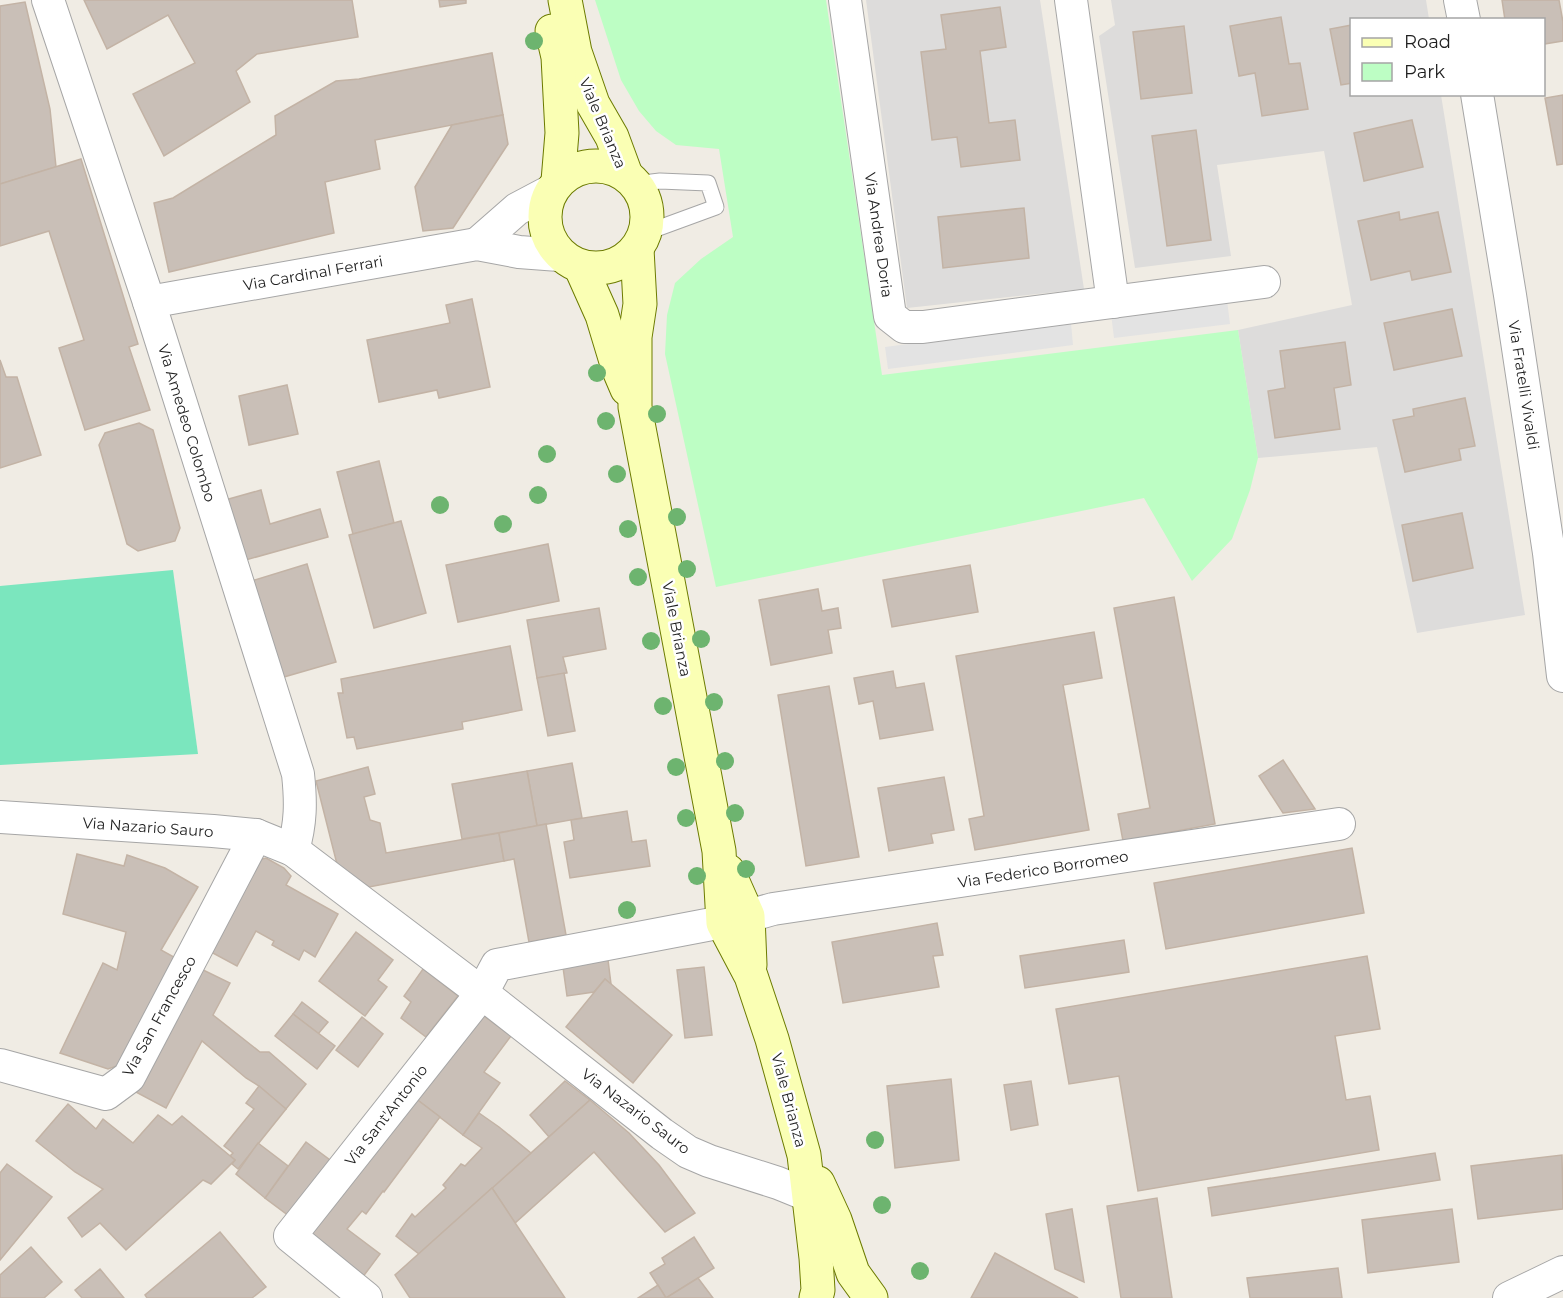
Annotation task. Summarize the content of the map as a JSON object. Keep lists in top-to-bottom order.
{
  "streets": {
    "main road": ["Viale Brianza"],
    "street": [
      "Via Andrea Doria",
      "Via Cardinal Ferrari",
      "Via Fratelli Vivaldi",
      "Via Amedeo Colombo",
      "Via Nazario Sauro",
      "Via Federico Borromeo",
      "Via San Francesco",
      "Via Sant'Antonio"
    ]
  },
  "crossings": [
    ["Viale Brianza", "Via Cardinal Ferrari"],
    ["Viale Brianza", "Via Nazario Sauro"],
    ["Viale Brianza", "Via Federico Borromeo"],
    ["Via Cardinal Ferrari", "Via Amedeo Colombo"],
    ["Via Amedeo Colombo", "Via Nazario Sauro"],
    ["Via Nazario Sauro", "Via Federico Borromeo"],
    ["Via Nazario Sauro", "Via San Francesco"],
    ["Via Nazario Sauro", "Via Sant'Antonio"],
    ["Via Federico Borromeo", "Via Sant'Antonio"]
  ],
  "legend": ["Road", "Park"]
}
